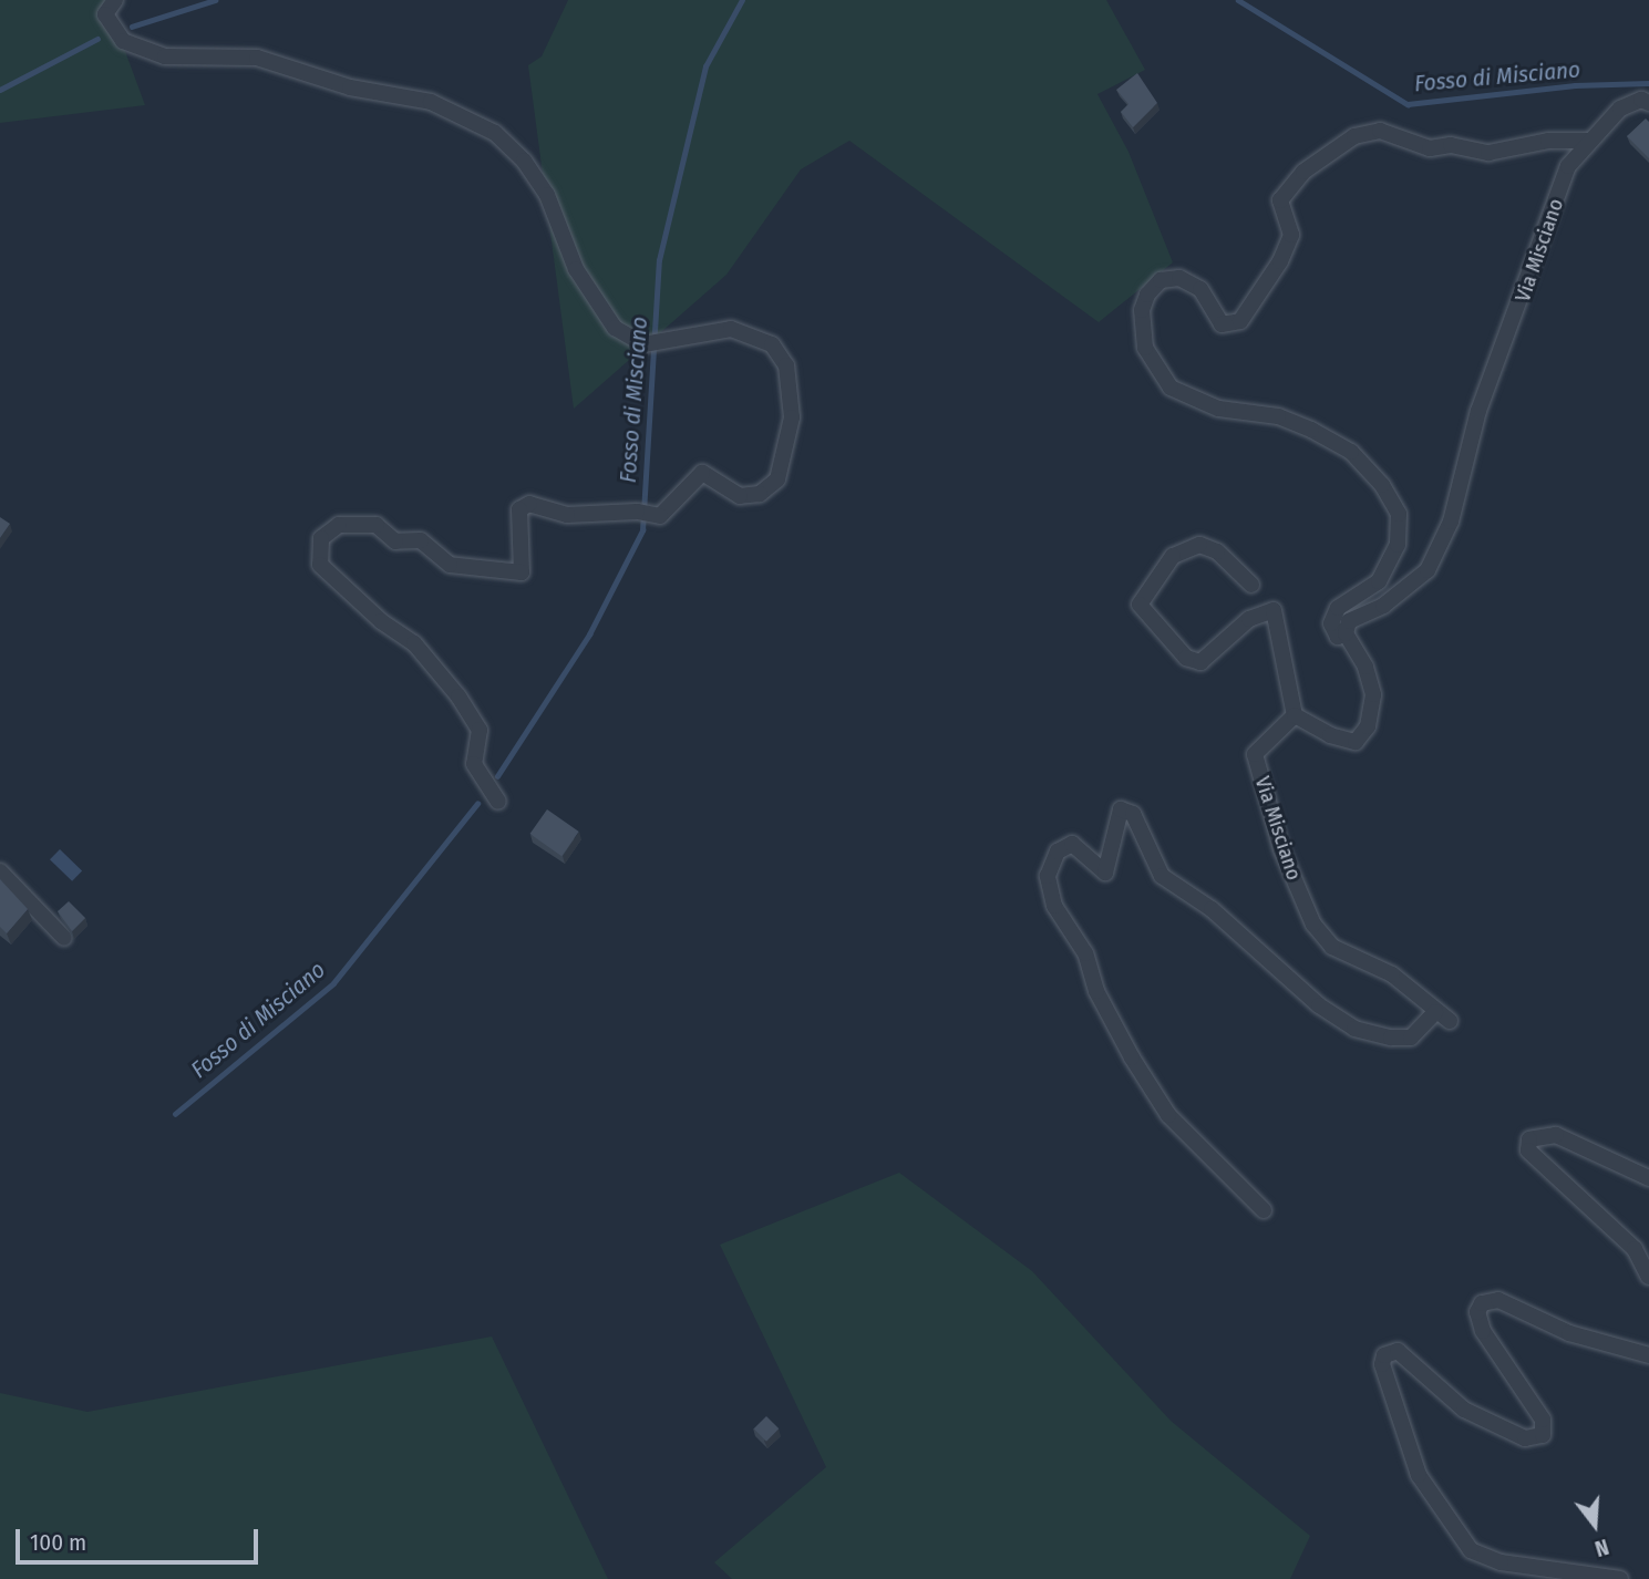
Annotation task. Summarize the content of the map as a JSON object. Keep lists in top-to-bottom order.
{
  "streets": {
    "street": ["Via Misciano"]
  },
  "water": ["Fosso di Misciano"],
  "scale_bar": "100 m",
  "north": "bottom"
}
